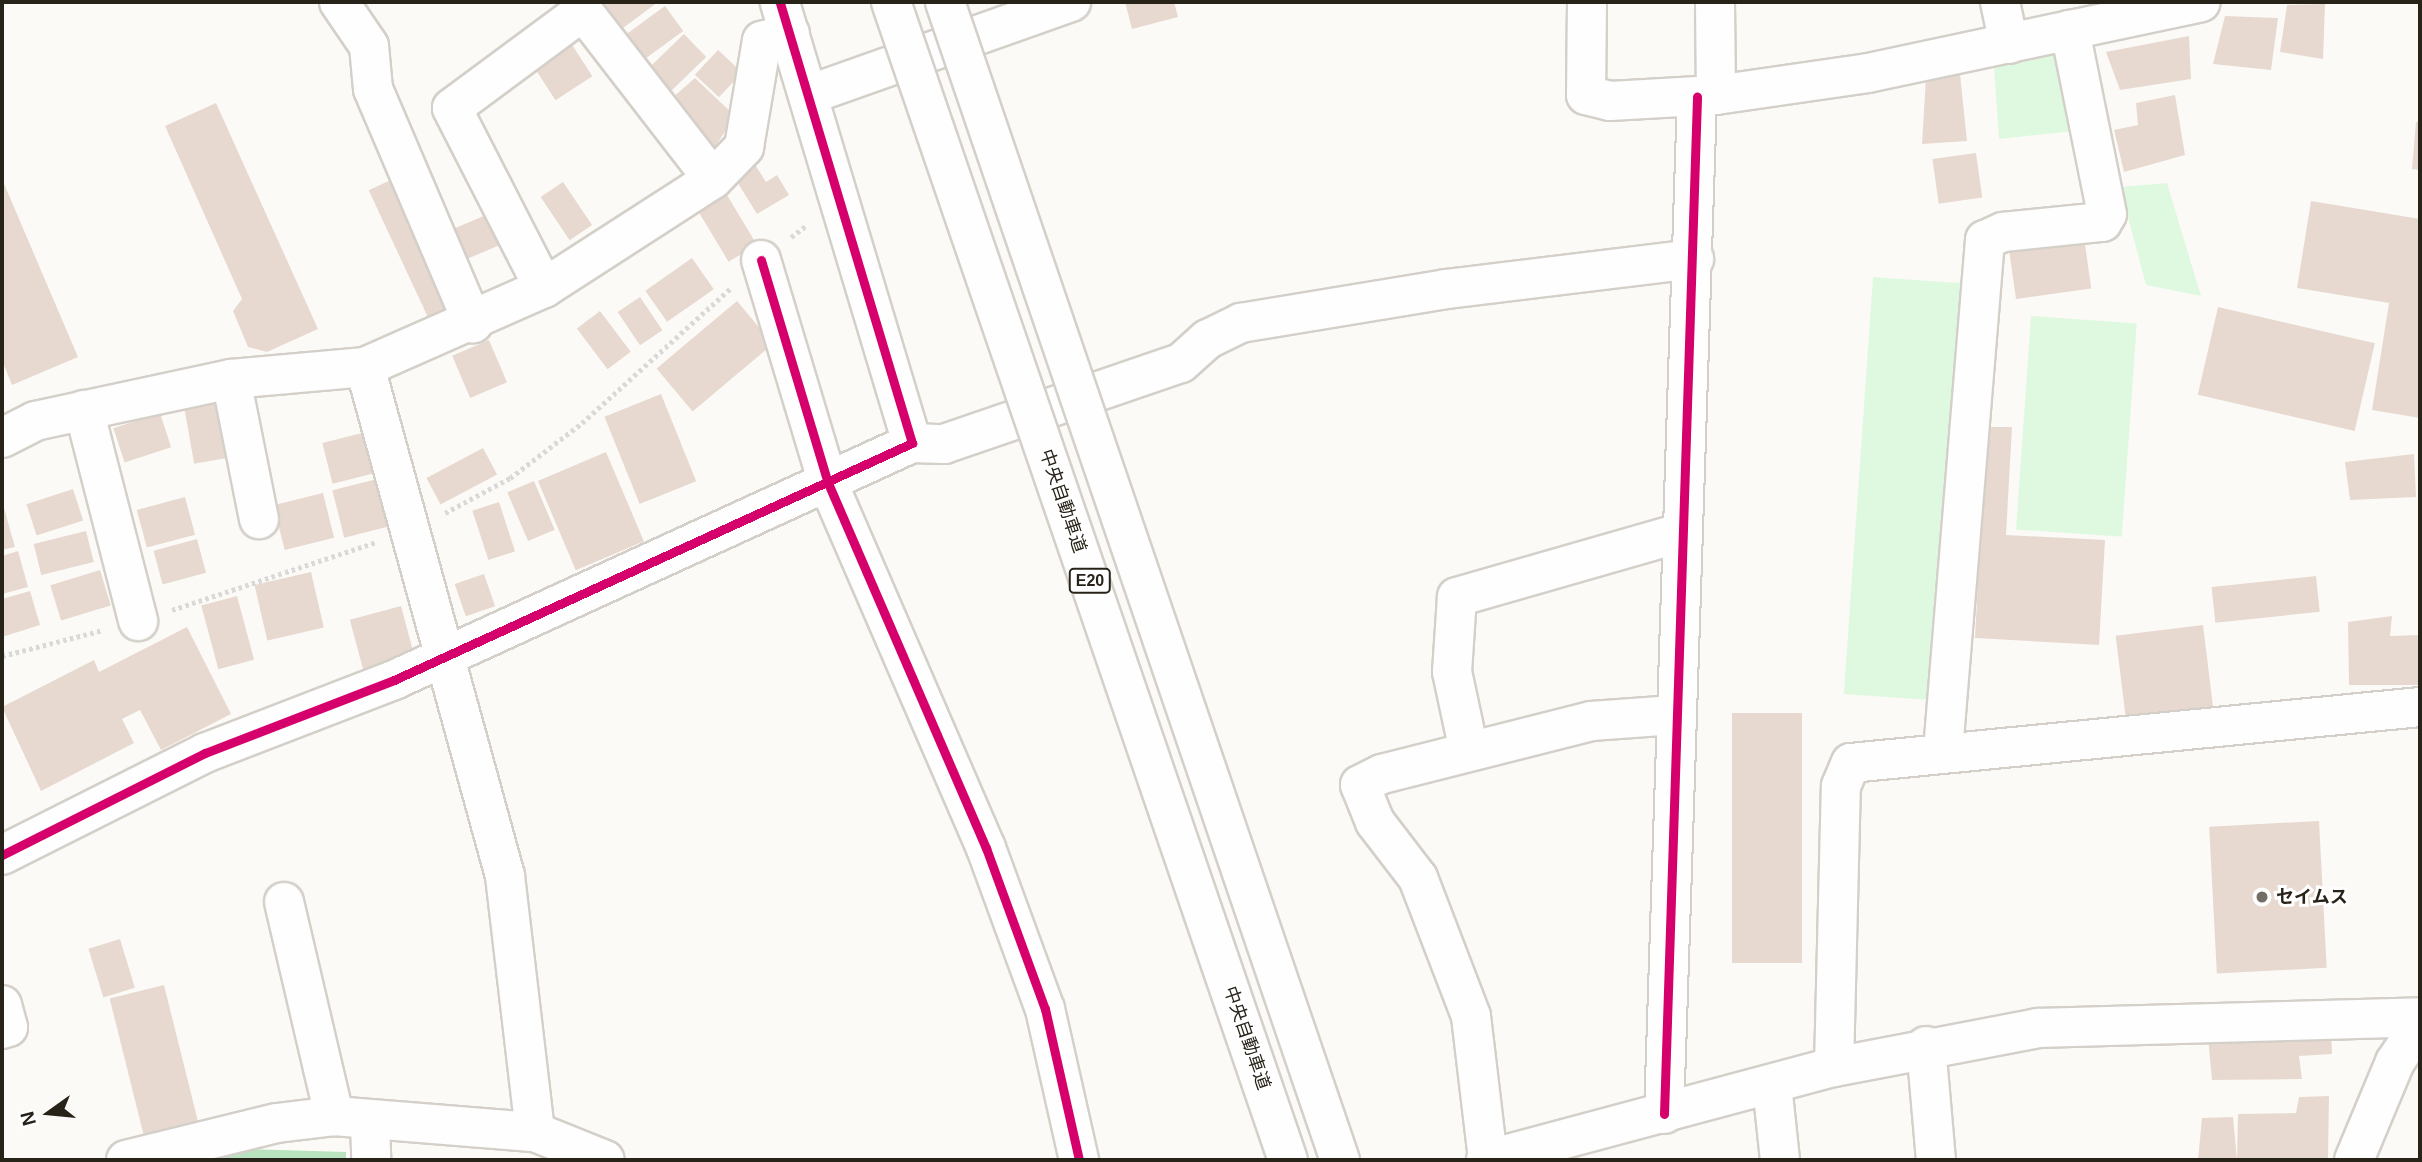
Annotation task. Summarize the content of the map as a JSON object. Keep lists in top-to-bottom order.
{
  "streets": {
    "main road": ["中央自動車道", "E20"]
  },
  "places": ["セイムス"],
  "north": "left"
}
